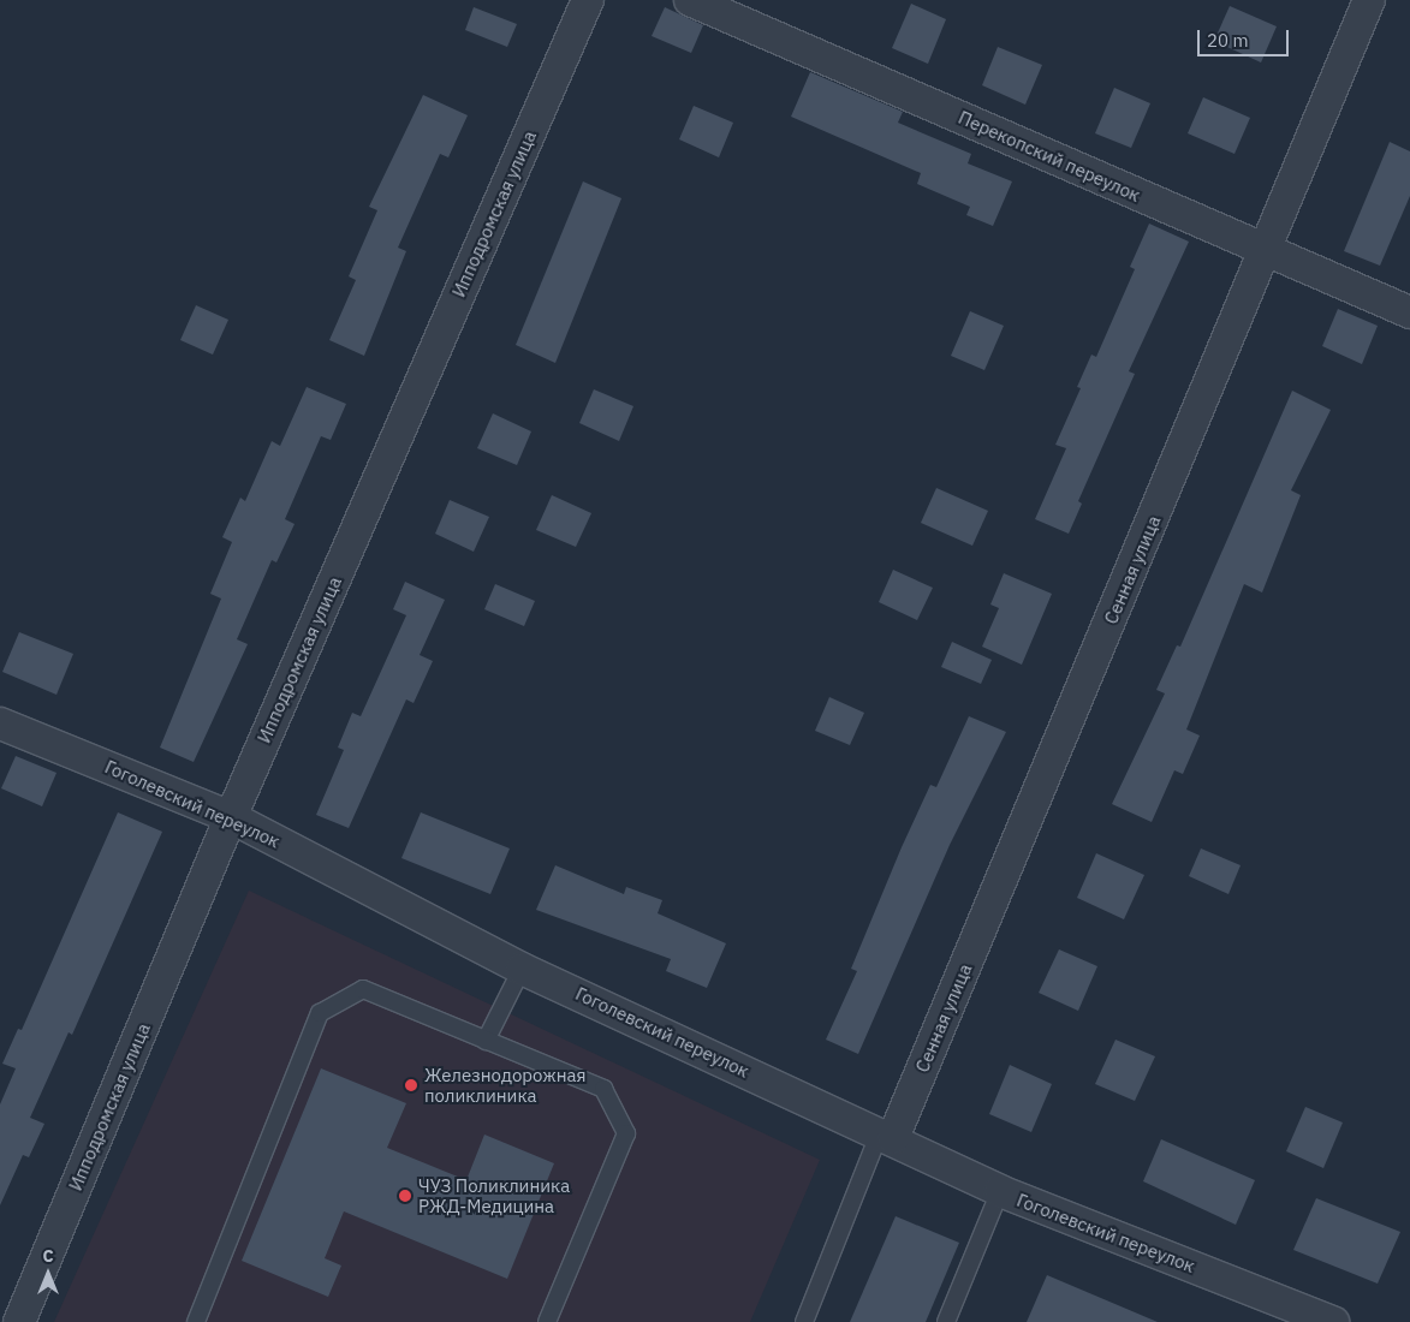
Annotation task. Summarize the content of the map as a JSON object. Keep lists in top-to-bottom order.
{
  "streets": {
    "street": [
      "Перекопский переулок",
      "Ипподромская улица",
      "Сенная улица",
      "Гоголевский переулок"
    ]
  },
  "crossings": [
    ["Перекопский переулок", "Сенная улица"],
    ["Ипподромская улица", "Гоголевский переулок"],
    ["Сенная улица", "Гоголевский переулок"]
  ],
  "places": ["Железнодорожная поликлиника", "ЧУЗ Поликлиника РЖД-Медицина"],
  "scale_bar": "20 m",
  "north": "top"
}
